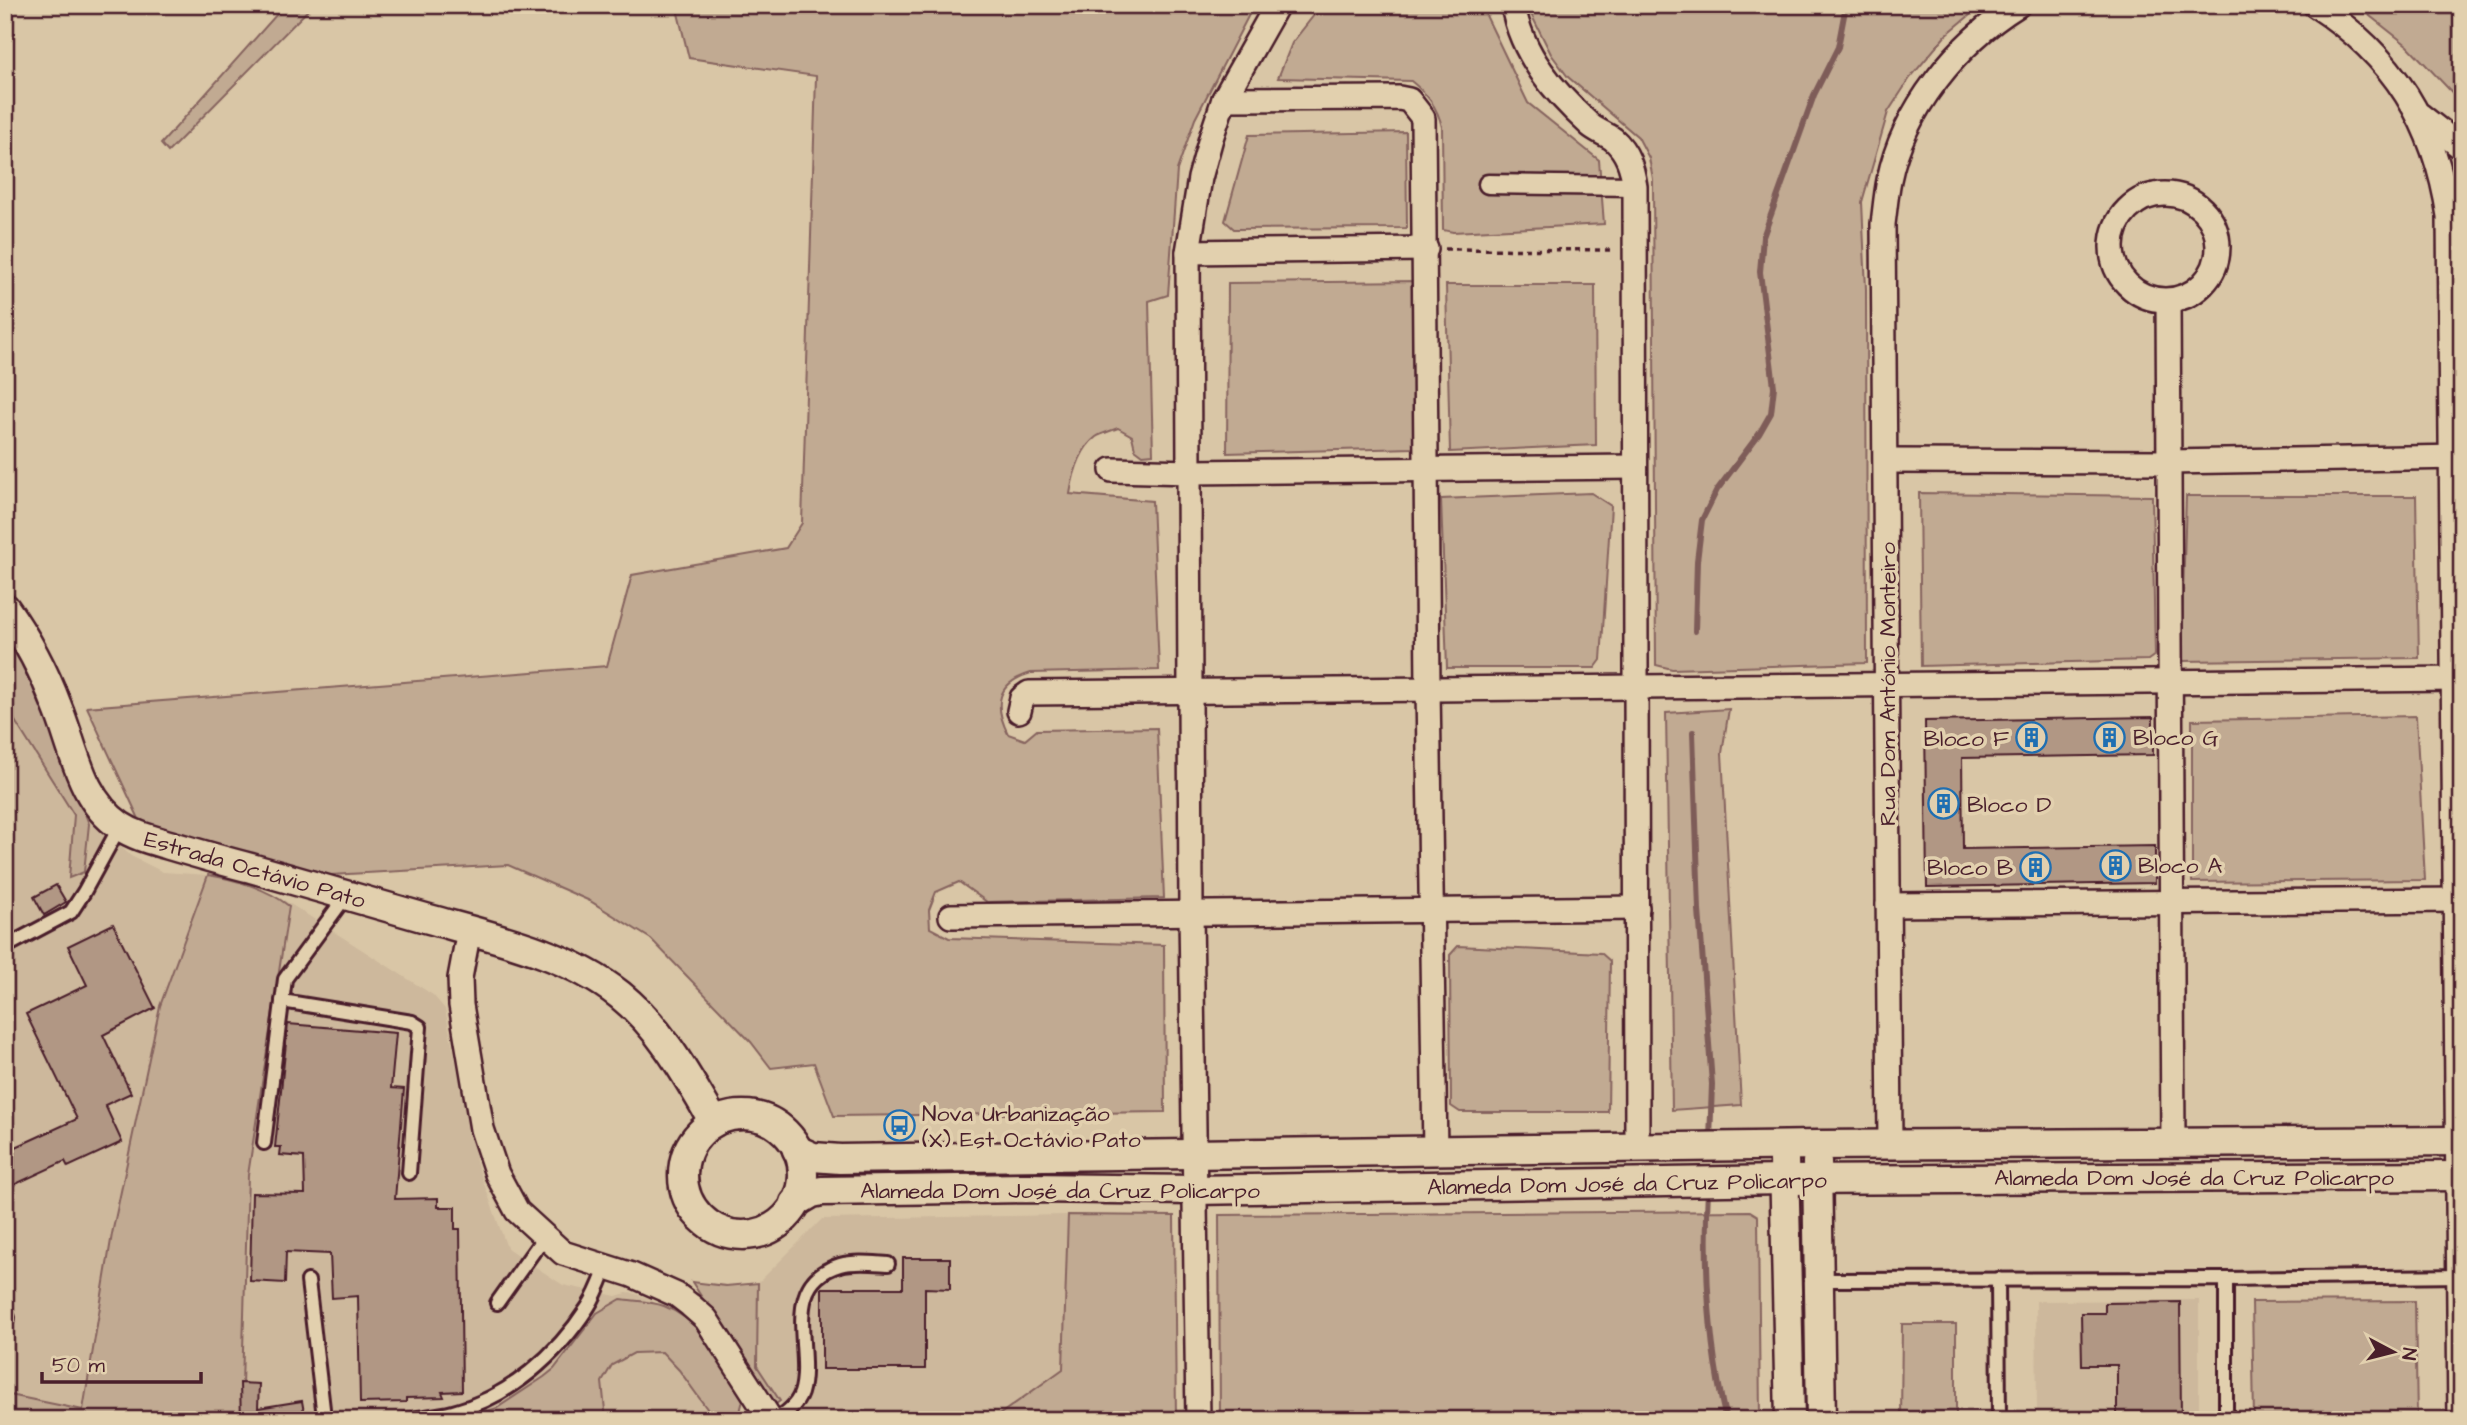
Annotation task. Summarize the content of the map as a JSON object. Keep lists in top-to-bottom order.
{
  "streets": {
    "street": ["Rua Dom António Monteiro", "Estrada Octávio Pato", "Alameda Dom José da Cruz Policarpo"]
  },
  "crossings": [
    ["Rua Dom António Monteiro", "Alameda Dom José da Cruz Policarpo"],
    ["Estrada Octávio Pato", "Alameda Dom José da Cruz Policarpo"]
  ],
  "places": {
    "building": [
      "Bloco G",
      "Bloco F",
      "Bloco D",
      "Bloco A",
      "Bloco B"
    ],
    "bus stop": ["Nova Urbanização (X) Est Octávio Pato"]
  },
  "scale_bar": "50 m",
  "north": "right"
}
